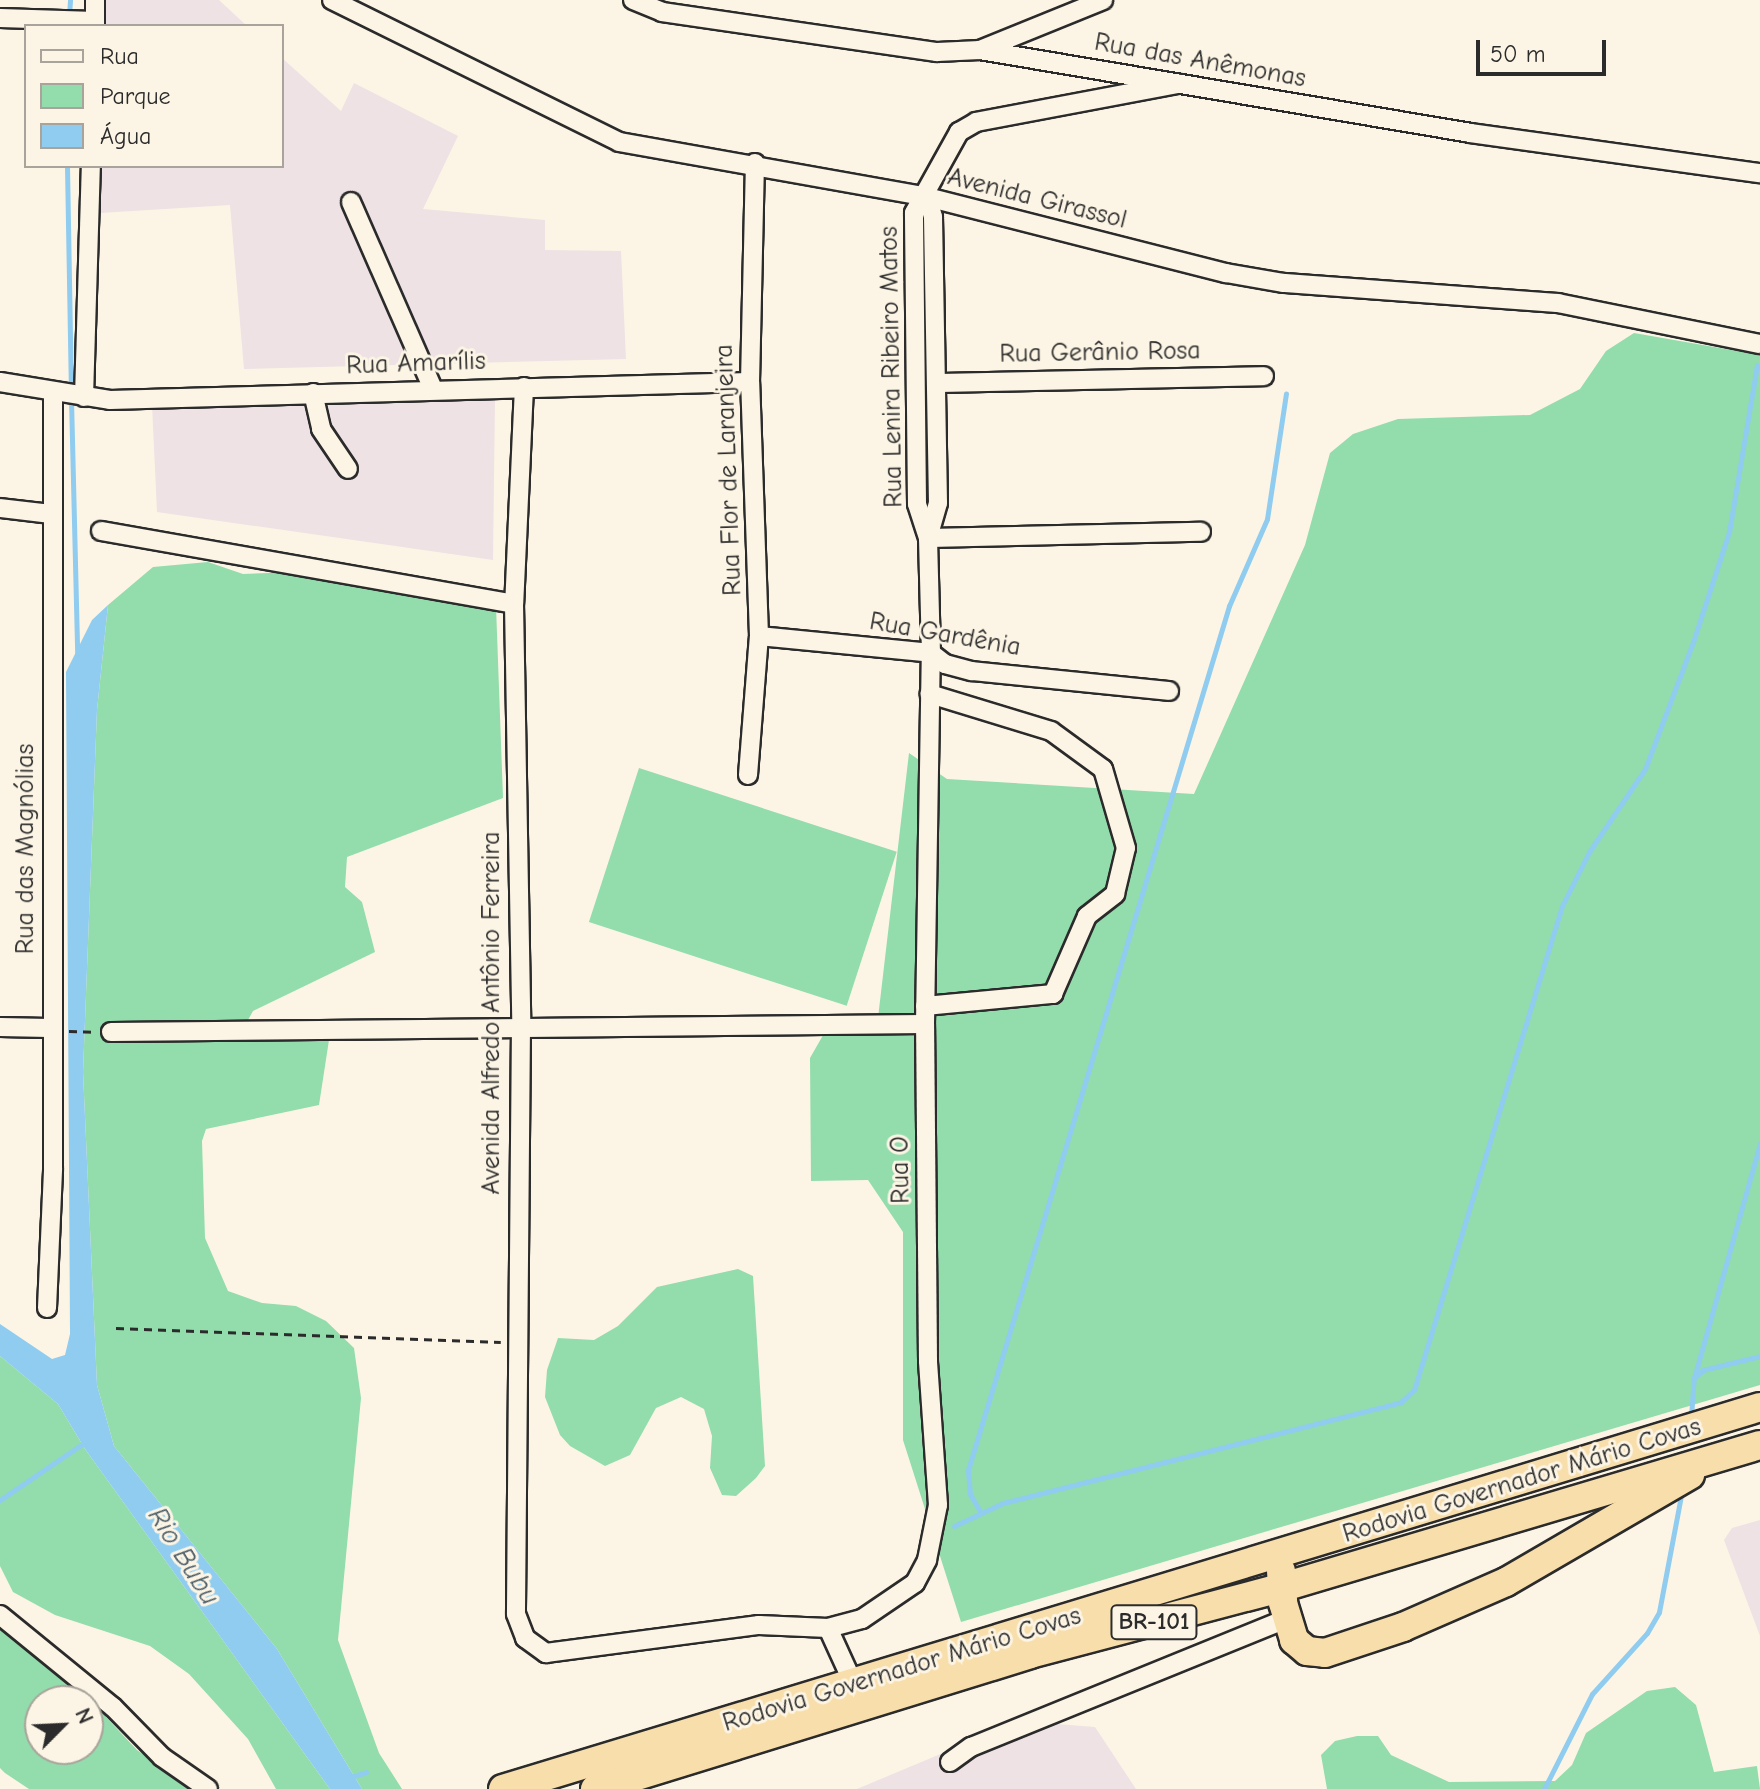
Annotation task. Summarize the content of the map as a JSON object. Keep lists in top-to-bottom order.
{
  "streets": {
    "highway": ["Rodovia Governador Mário Covas", "BR-101"],
    "street": [
      "Rua das Anêmonas",
      "Avenida Girassol",
      "Rua Gerânio Rosa",
      "Rua Amarílis",
      "Rua Lenira Ribeiro Matos",
      "Rua Flor de Laranjeira",
      "Rua Gardênia",
      "Rua das Magnólias",
      "Avenida Alfredo Antônio Ferreira",
      "Rua O"
    ]
  },
  "crossings": [
    ["Rua das Anêmonas", "Rua Lenira Ribeiro Matos"],
    ["Avenida Girassol", "Rua Lenira Ribeiro Matos"],
    ["Avenida Girassol", "Rua Flor de Laranjeira"],
    ["Rua Gerânio Rosa", "Rua Lenira Ribeiro Matos"],
    ["Rua Amarílis", "Rua Flor de Laranjeira"],
    ["Rua Amarílis", "Rua das Magnólias"],
    ["Rua Amarílis", "Avenida Alfredo Antônio Ferreira"],
    ["Rua Lenira Ribeiro Matos", "Rua Gardênia"],
    ["Rua Lenira Ribeiro Matos", "Rua O"],
    ["Rua Flor de Laranjeira", "Rua Gardênia"],
    ["Rua Gardênia", "Rua O"],
    ["Avenida Alfredo Antônio Ferreira", "Rua O"]
  ],
  "water": ["Rio Bubu"],
  "legend": ["Rua", "Parque", "Água"],
  "scale_bar": "50 m",
  "north": "top right"
}
